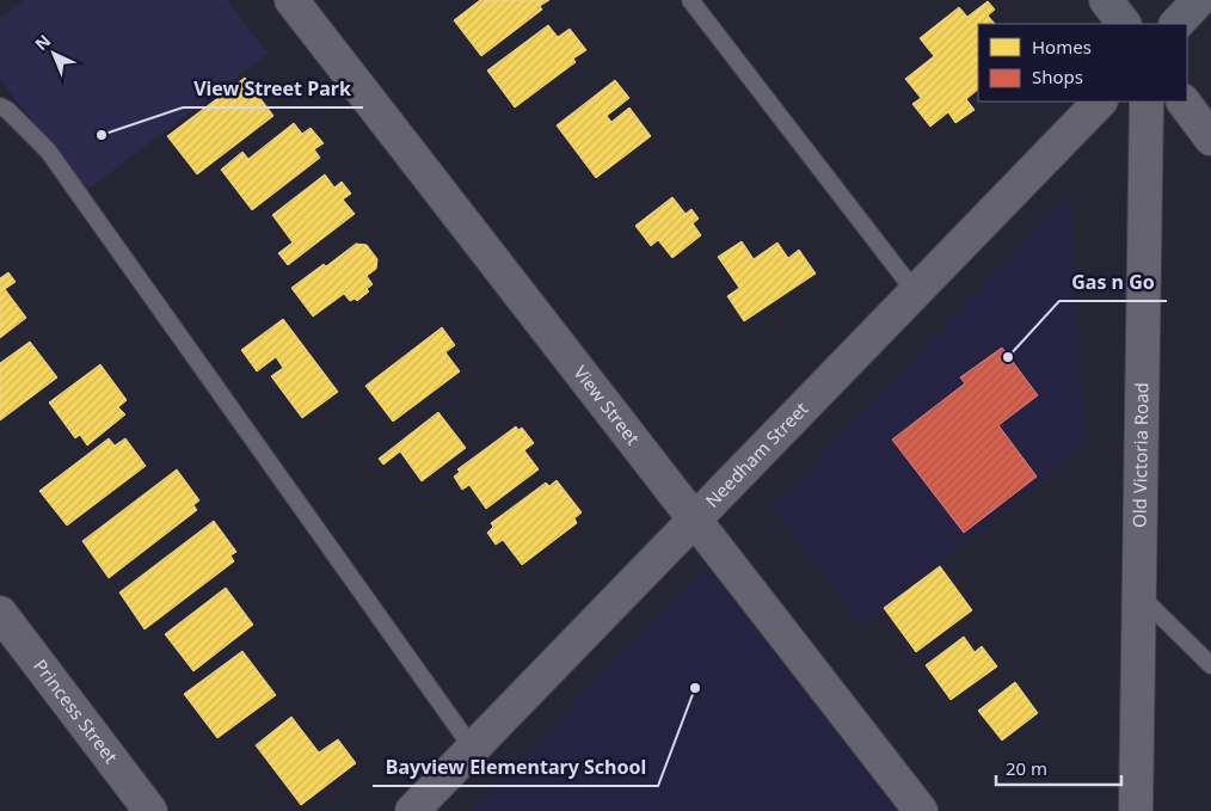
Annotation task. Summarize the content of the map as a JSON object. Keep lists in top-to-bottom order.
{
  "streets": {
    "street": [
      "View Street",
      "Old Victoria Road",
      "Needham Street",
      "Princess Street"
    ]
  },
  "crossings": [
    ["View Street", "Needham Street"]
  ],
  "places": ["View Street Park", "Gas n Go", "Bayview Elementary School"],
  "legend": ["Homes", "Shops"],
  "scale_bar": "20 m",
  "north": "top left"
}
